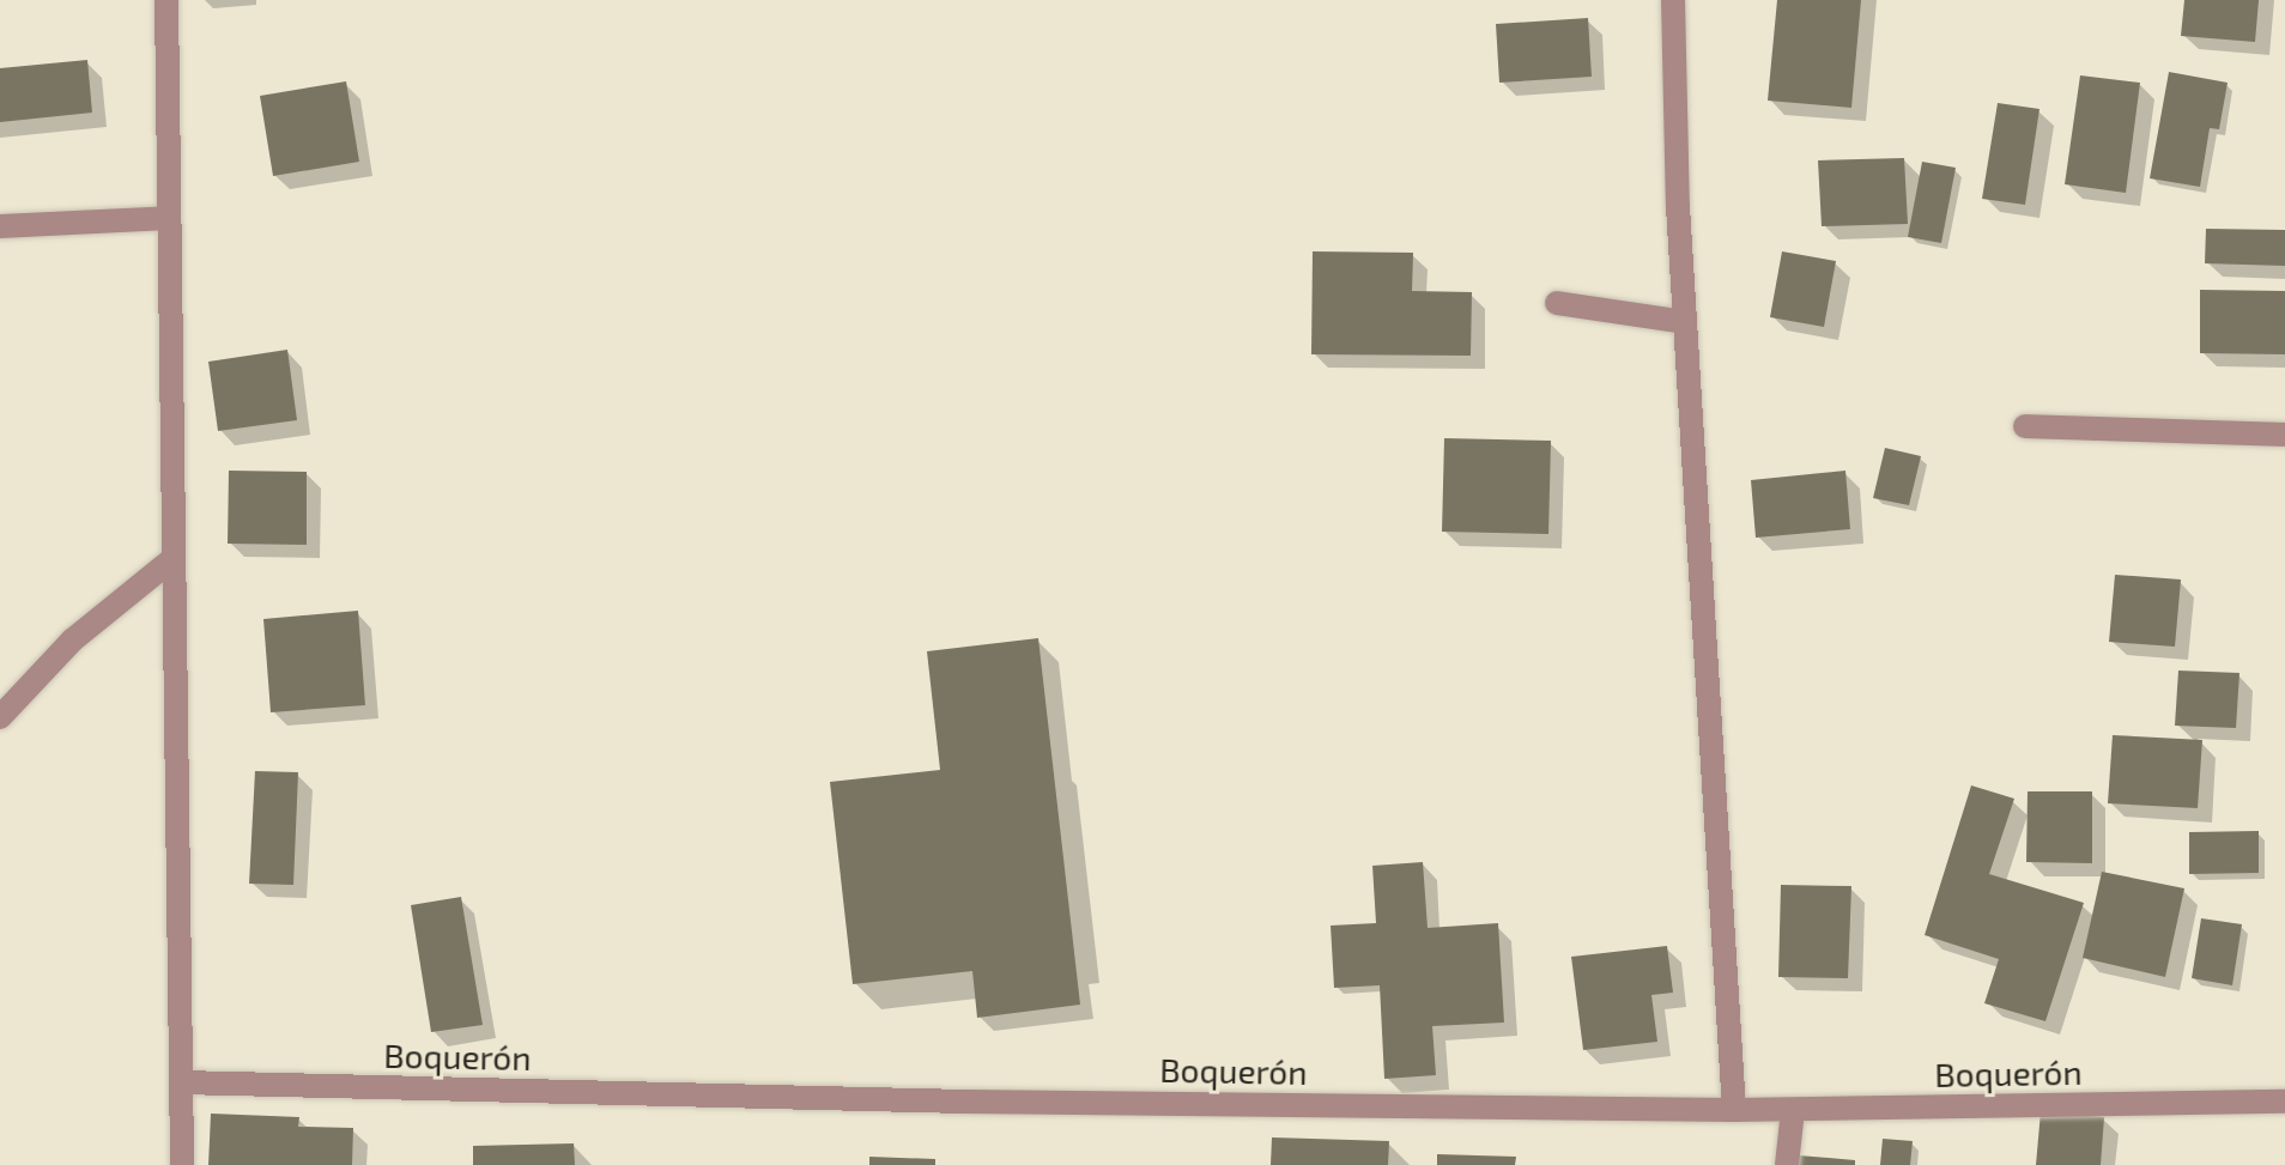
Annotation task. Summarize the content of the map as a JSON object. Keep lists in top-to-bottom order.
{
  "streets": {
    "street": ["Boquerón"]
  }
}
